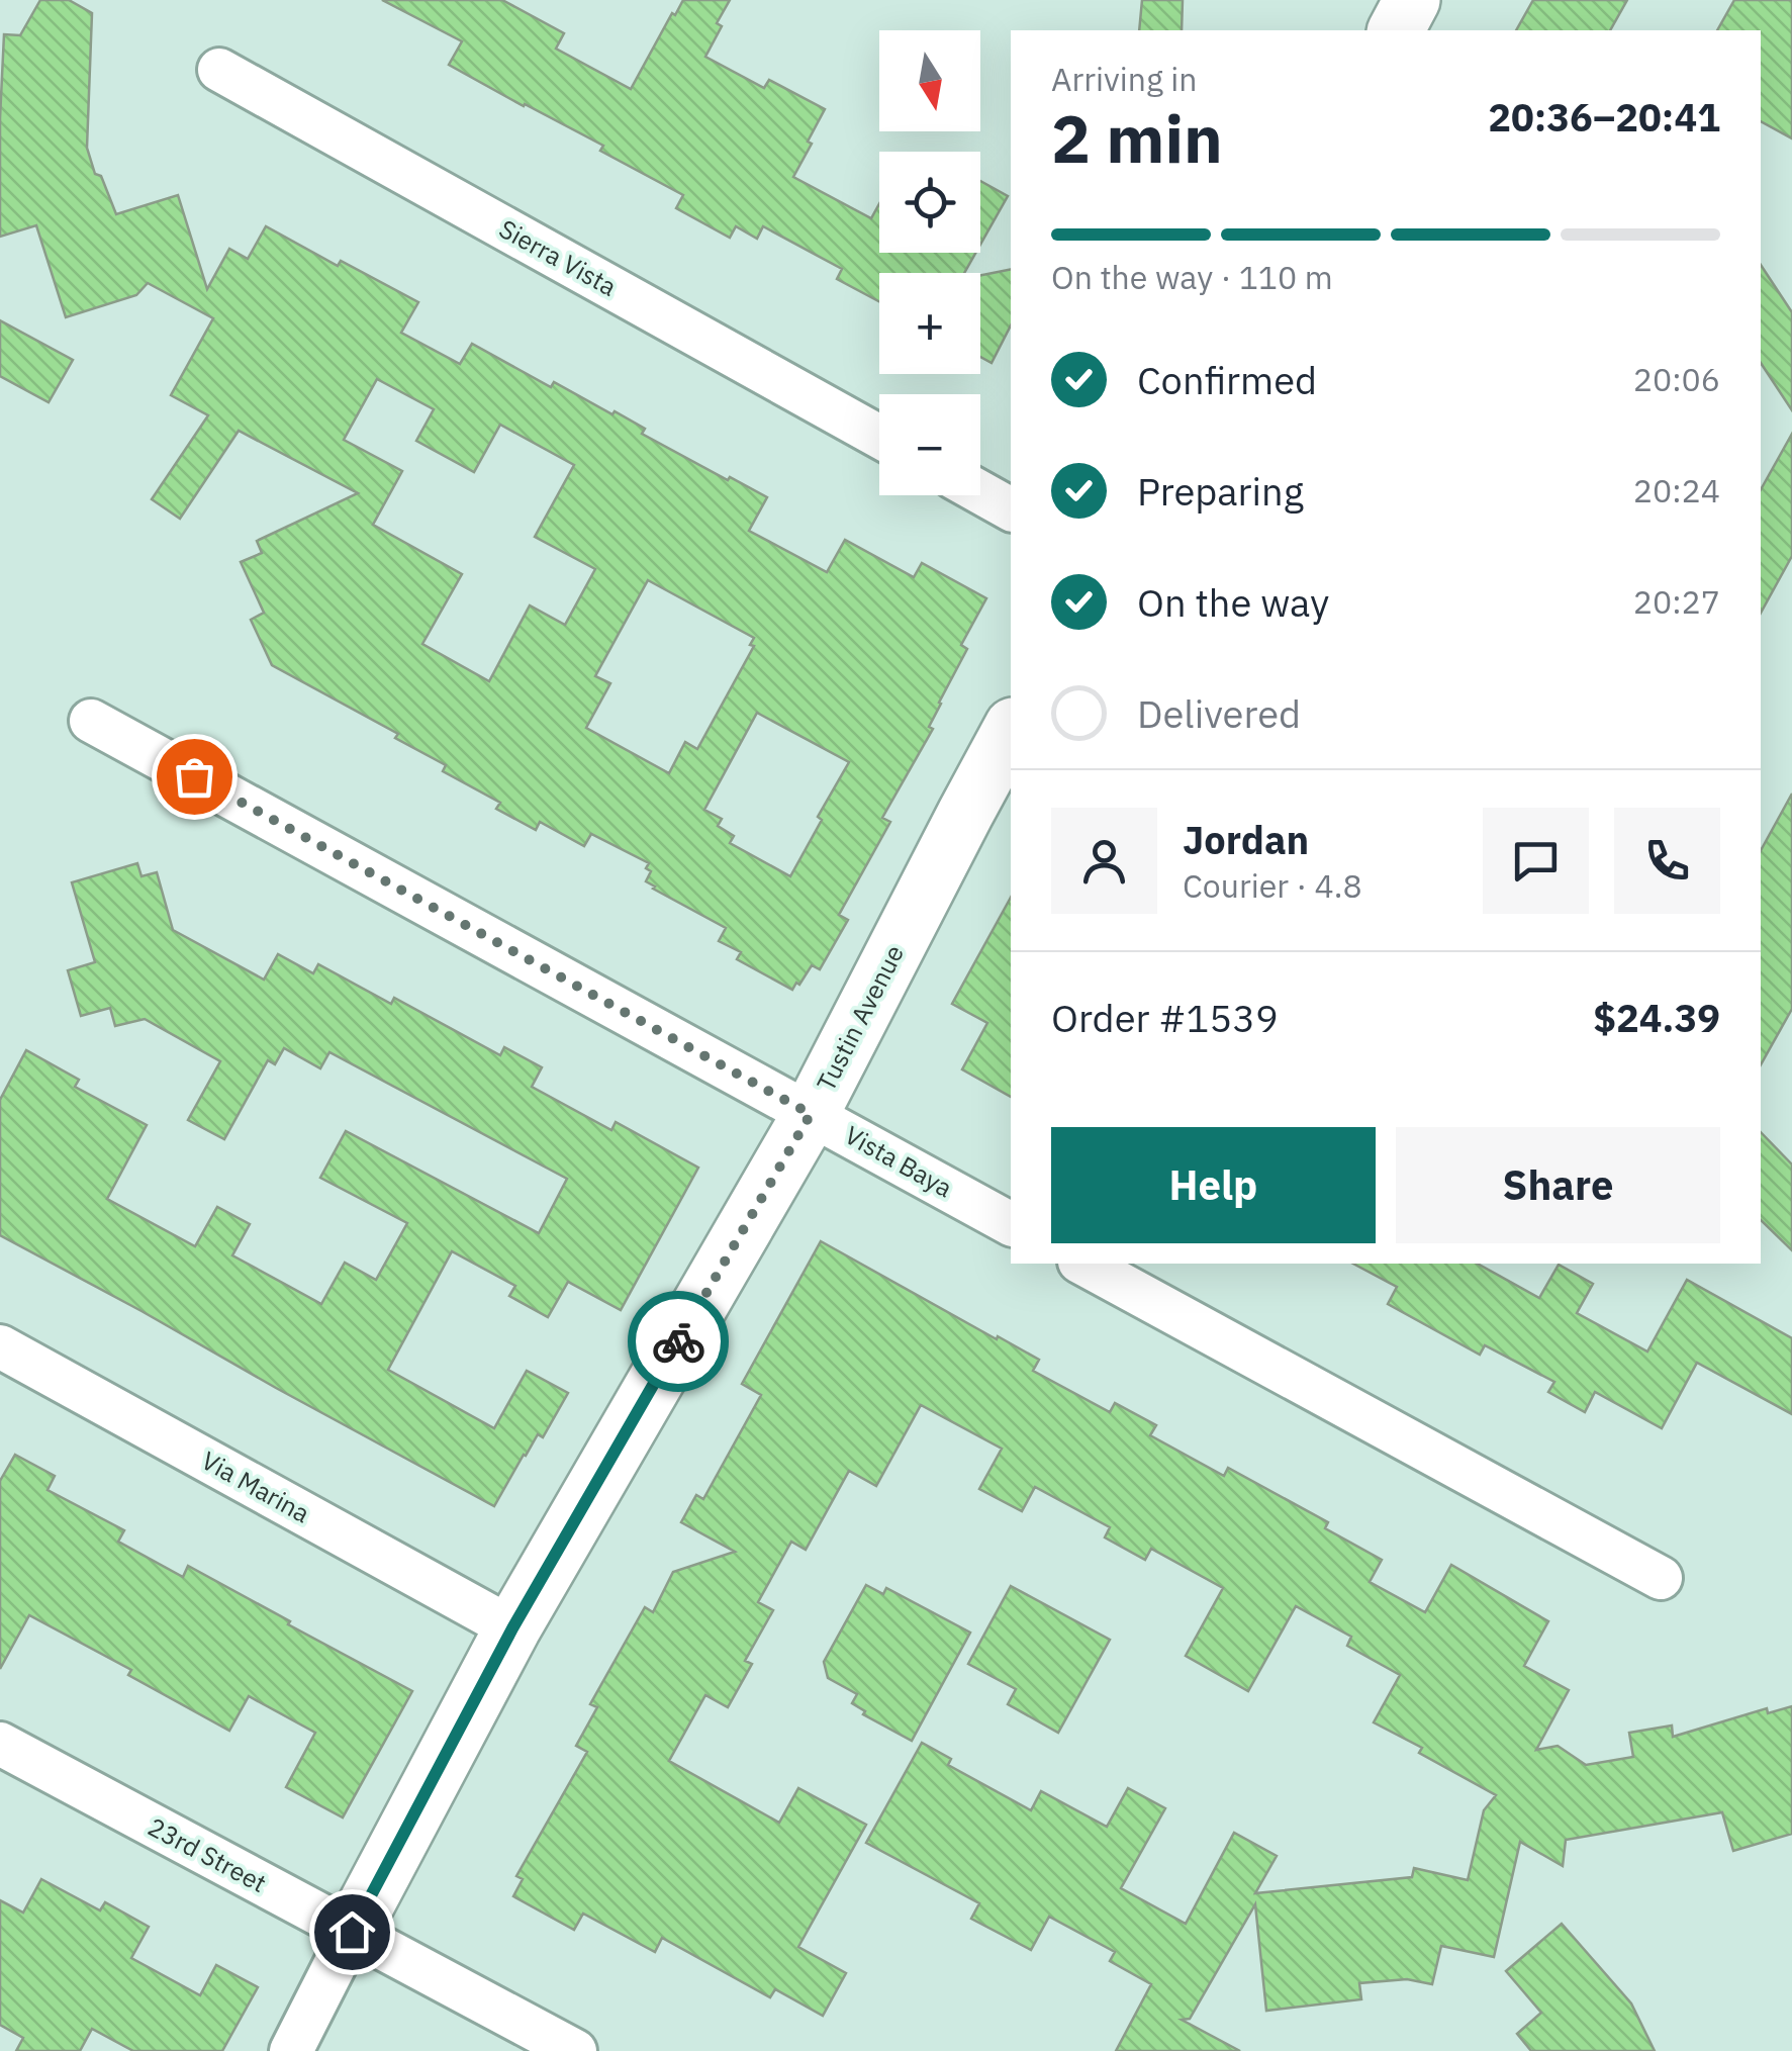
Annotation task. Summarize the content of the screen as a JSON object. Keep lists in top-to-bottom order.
{
  "streets": {
    "street": [
      "Sierra Vista",
      "Tustin Avenue",
      "Vista Baya",
      "Via Marina",
      "23rd Street"
    ]
  },
  "crossings": [
    ["Tustin Avenue", "Vista Baya"],
    ["Tustin Avenue", "Via Marina"],
    ["Tustin Avenue", "23rd Street"]
  ],
  "north": "bottom",
  "page": {
    "map_buttons": ["+", "−"],
    "heading": ["2 min", "Arriving in", "20:36–20:41"],
    "panel": [
      "Jordan",
      "Courier · 4.8",
      "Order #1539",
      "$24.39"
    ],
    "bar": "On the way · 110 m",
    "list": [
      ["Confirmed", "20:06"],
      ["Preparing", "20:24"],
      ["On the way", "20:27"],
      "Delivered"
    ],
    "buttons": ["Help", "Share"]
  }
}
